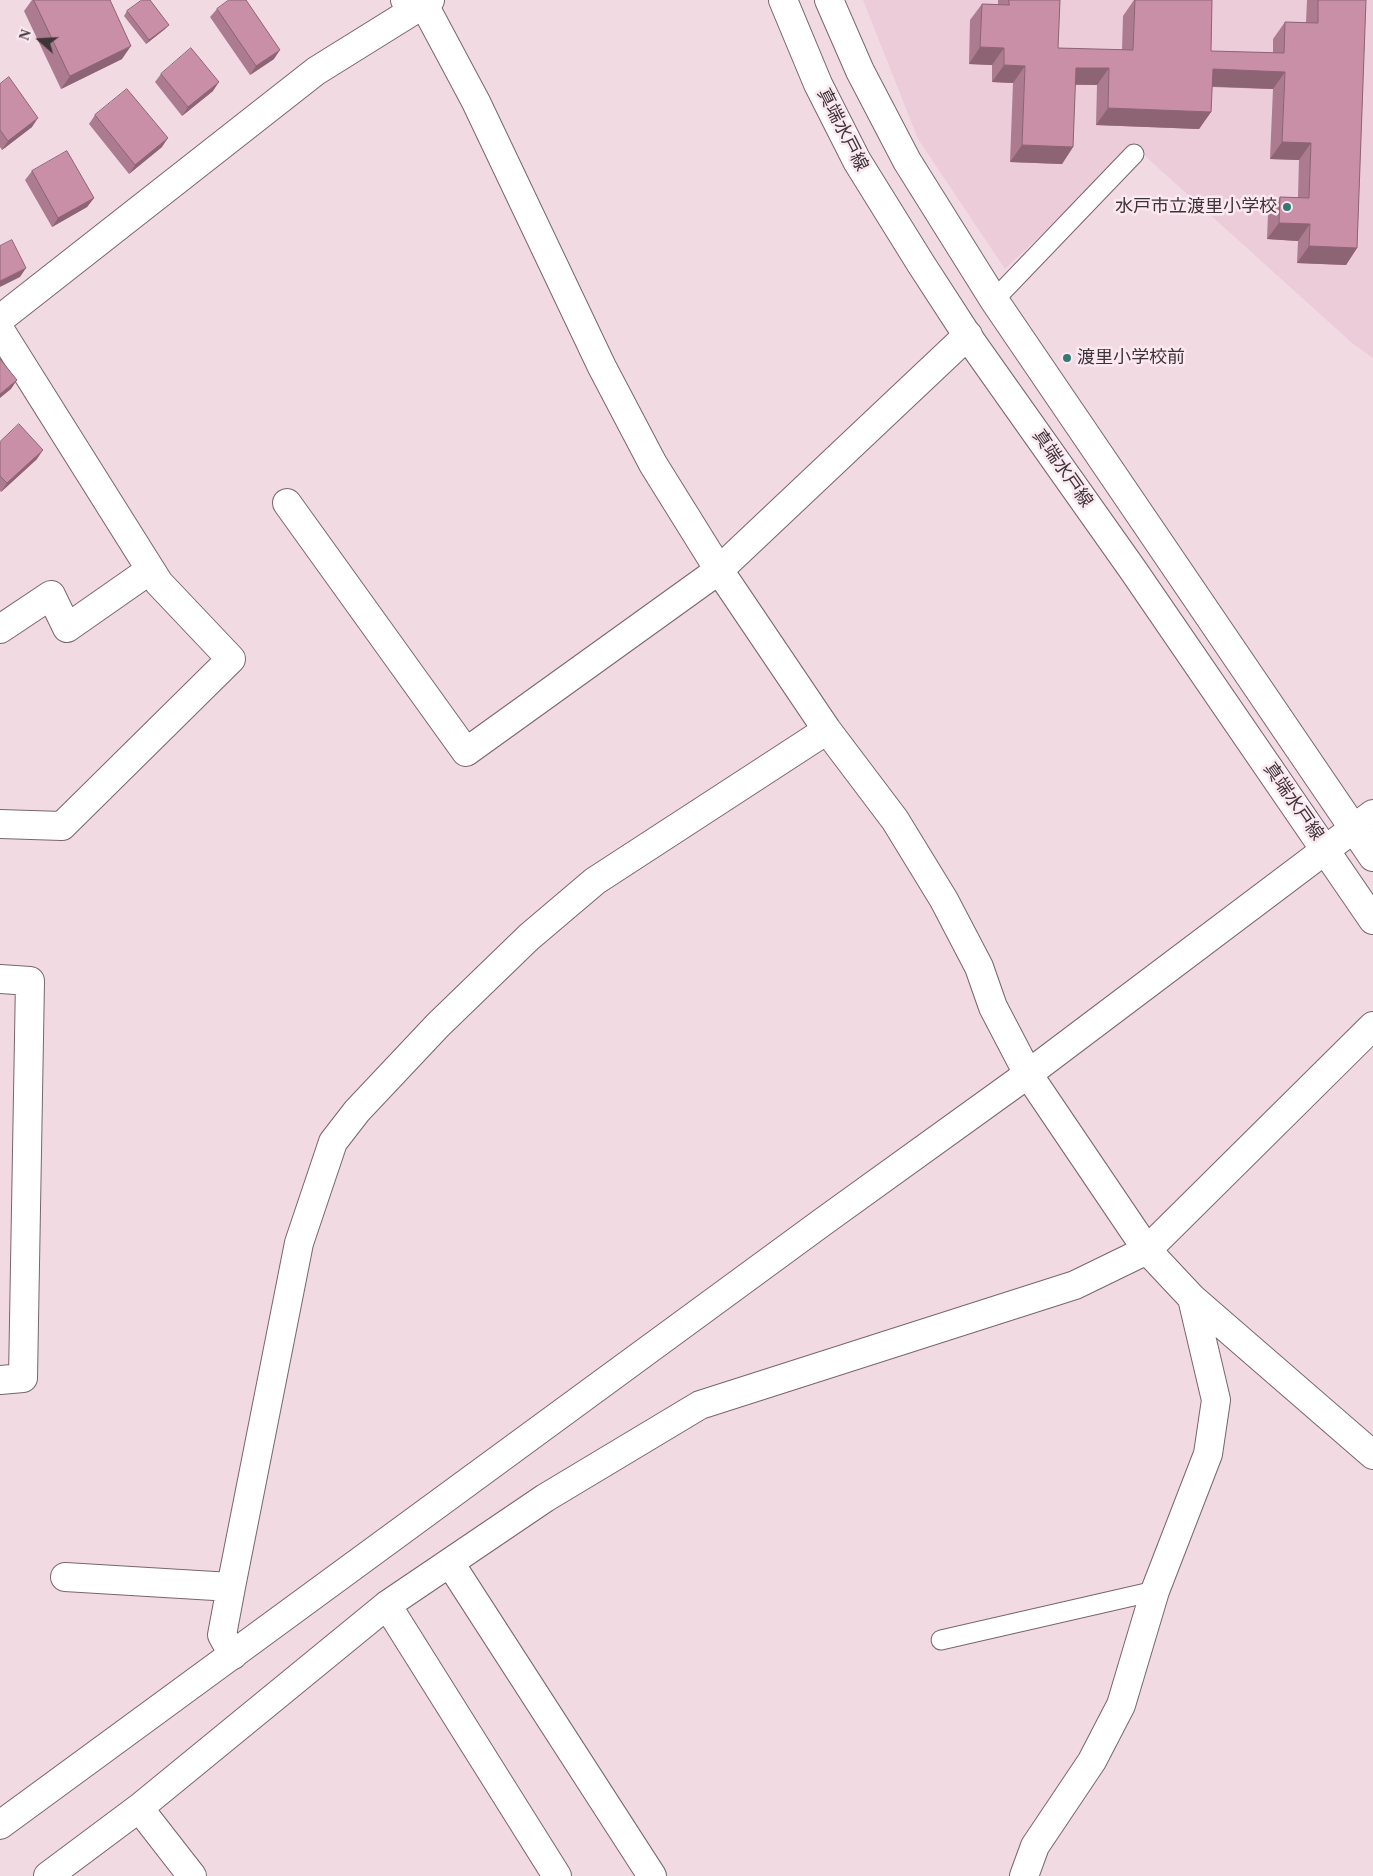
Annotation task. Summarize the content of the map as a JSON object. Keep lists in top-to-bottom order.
{
  "streets": {
    "street": ["真端水戸線"]
  },
  "places": ["水戸市立渡里小学校", "渡里小学校前"],
  "north": "left"
}
